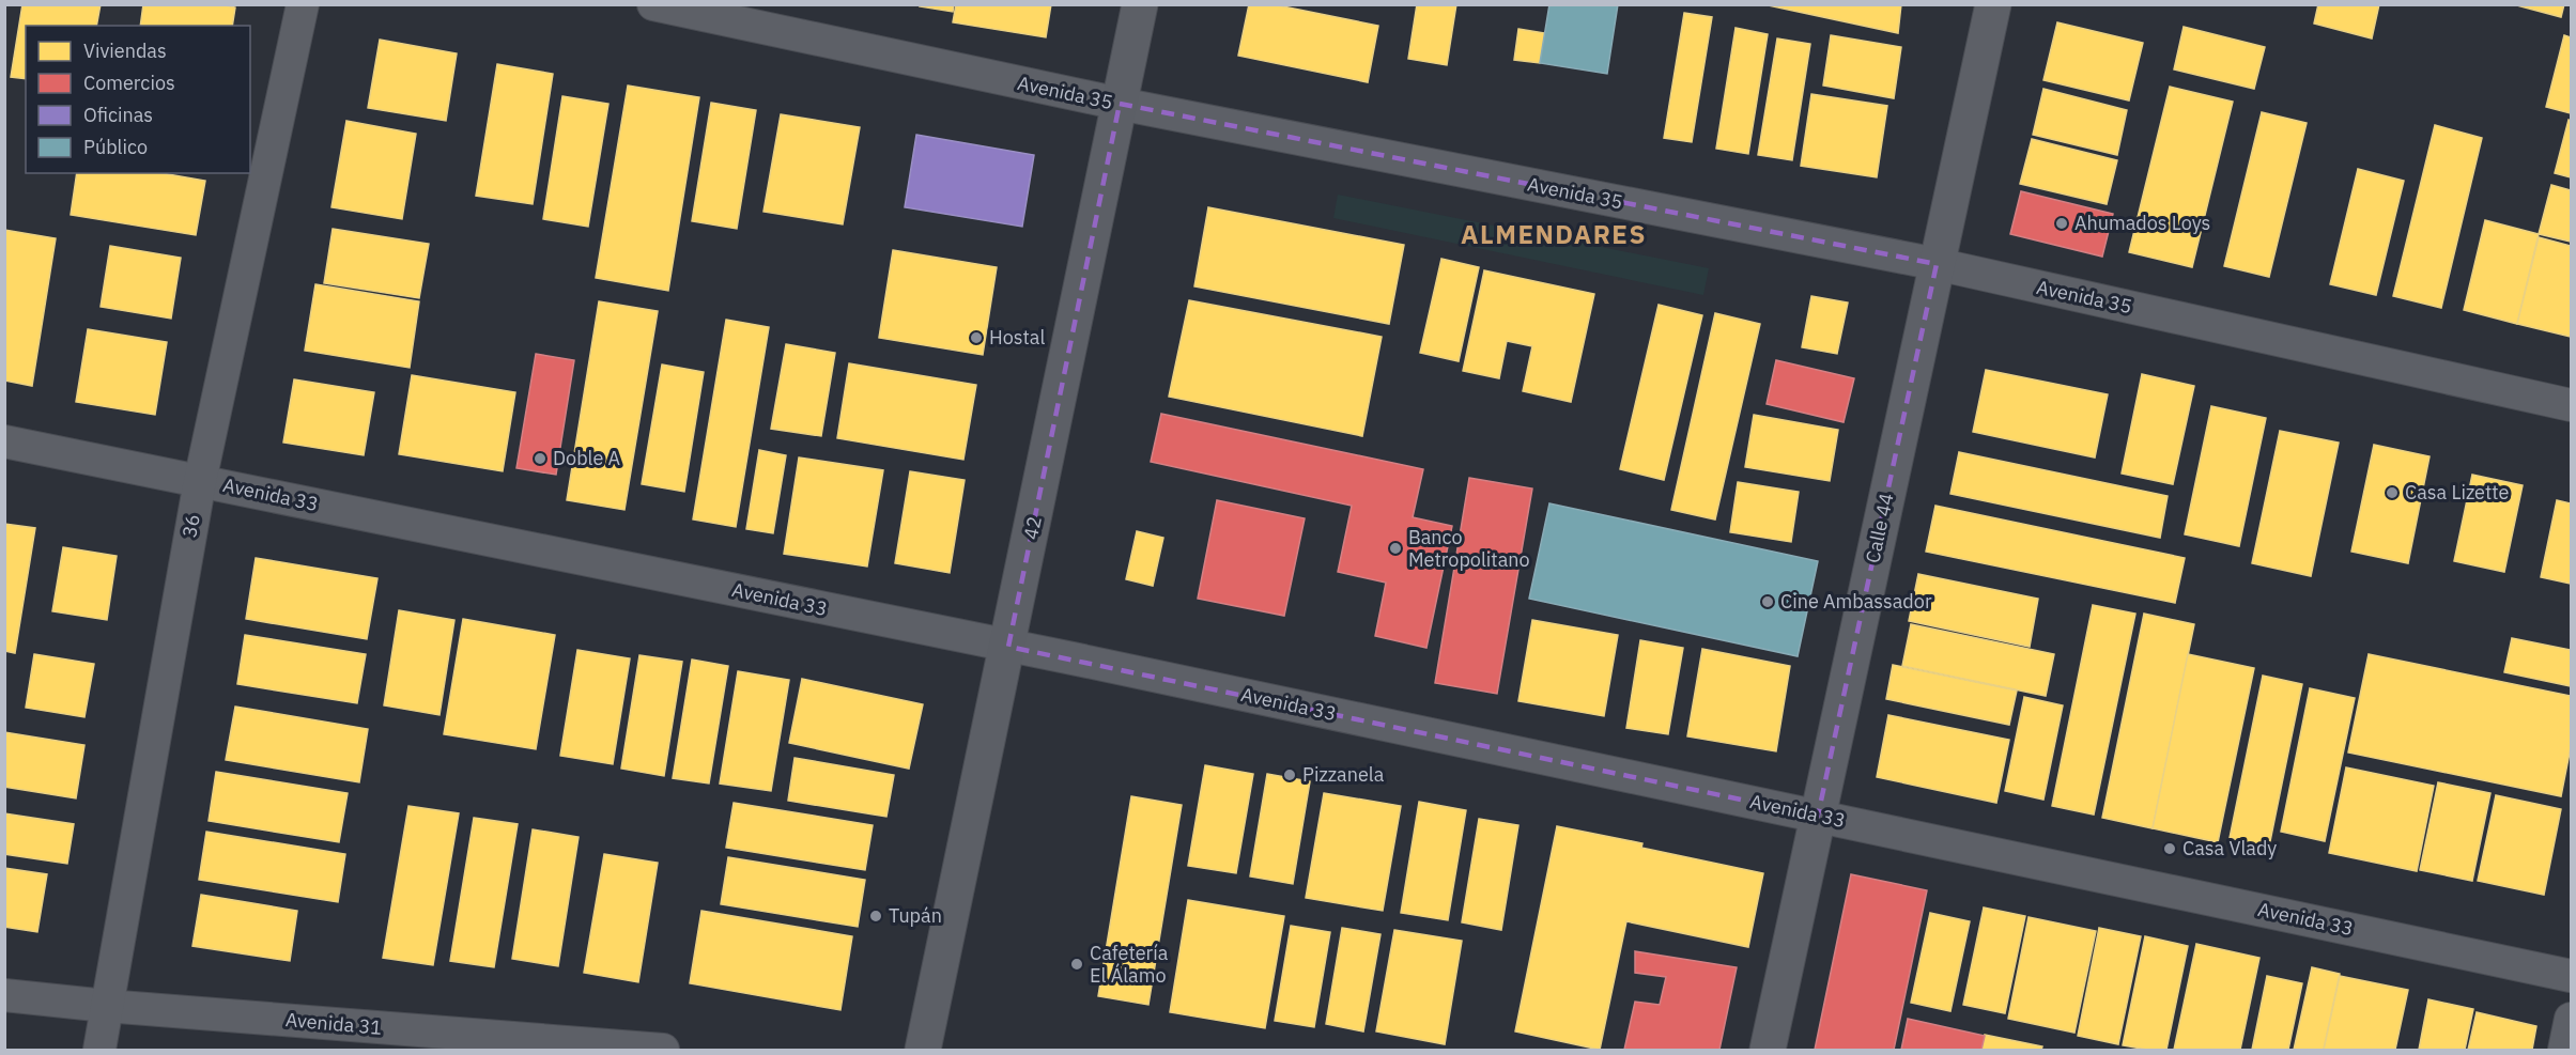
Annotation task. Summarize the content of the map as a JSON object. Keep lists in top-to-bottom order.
{
  "streets": {
    "main road": ["42"],
    "street": [
      "Avenida 35",
      "Avenida 33",
      "36",
      "Calle 44",
      "Avenida 31"
    ]
  },
  "crossings": [
    ["Avenida 35", "42"],
    ["Avenida 35", "Calle 44"],
    ["Avenida 33", "36"],
    ["Avenida 33", "42"],
    ["Avenida 33", "Calle 44"],
    ["36", "Avenida 31"]
  ],
  "districts": ["ALMENDARES"],
  "places": [
    "Ahumados Loys",
    "Hostal",
    "Doble A",
    "Casa Lizette",
    "Banco Metropolitano",
    "Cine Ambassador",
    "Pizzanela",
    "Casa Vlady",
    "Tupán",
    "Cafetería El Álamo"
  ],
  "legend": [
    "Viviendas",
    "Comercios",
    "Oficinas",
    "Público"
  ]
}
